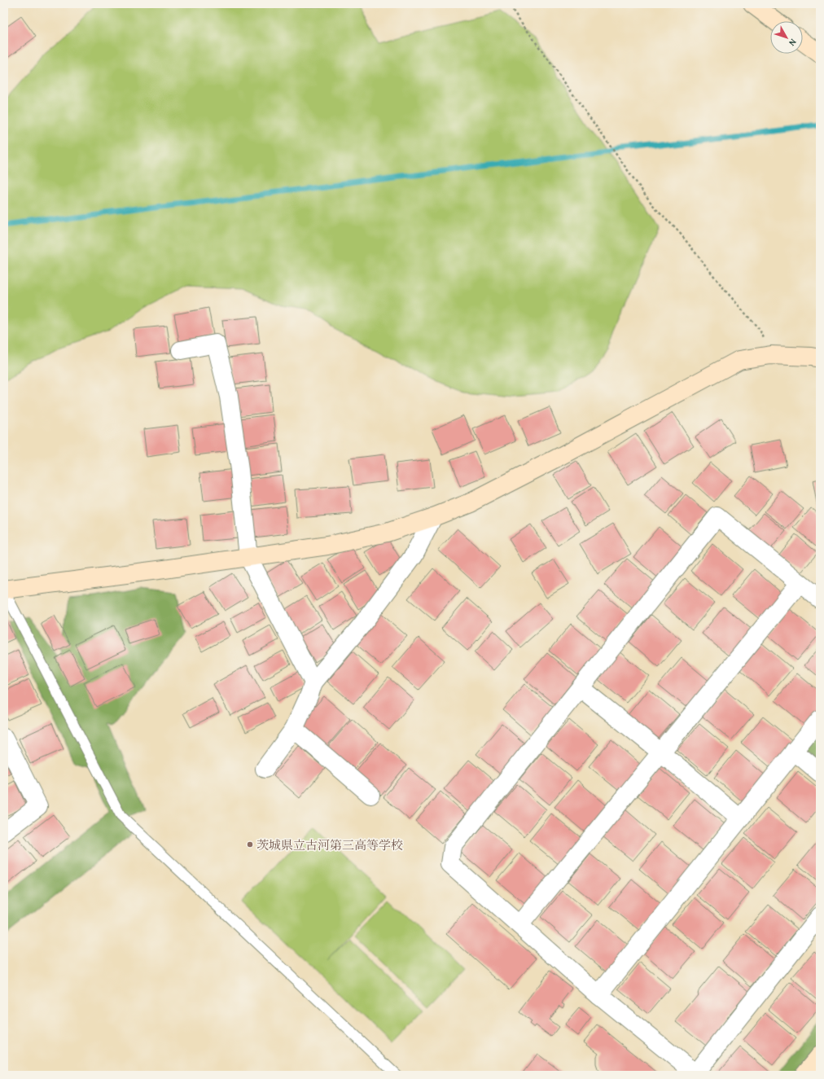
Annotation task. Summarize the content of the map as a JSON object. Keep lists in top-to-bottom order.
{
  "places": ["茨城県立古河第三高等学校"],
  "north": "bottom right"
}
